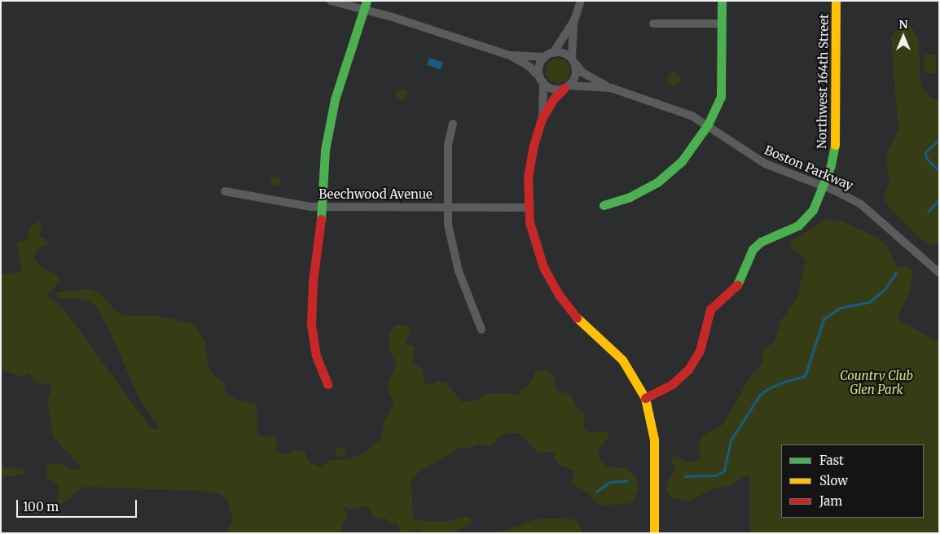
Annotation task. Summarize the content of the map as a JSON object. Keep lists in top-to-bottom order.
{
  "streets": {
    "street": ["Northwest 164th Street", "Boston Parkway", "Beechwood Avenue"]
  },
  "crossings": [
    ["Northwest 164th Street", "Boston Parkway"]
  ],
  "parks": ["Country Club Glen Park"],
  "legend": ["Fast", "Slow", "Jam"],
  "scale_bar": "100 m",
  "north": "top"
}
